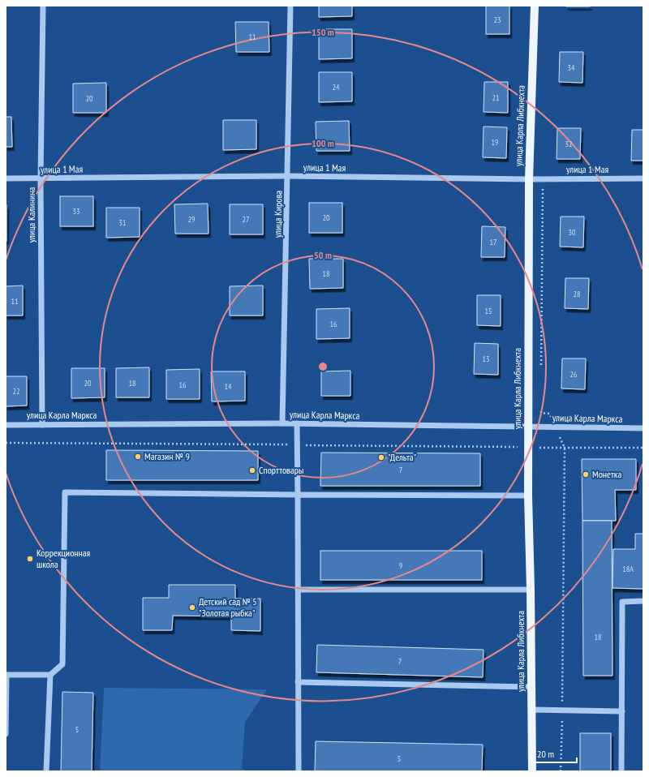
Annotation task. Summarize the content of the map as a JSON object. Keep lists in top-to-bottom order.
{
  "streets": {
    "main road": ["улица Карла Либкнехта"],
    "street": [
      "улица 1 Мая",
      "улица Кирова",
      "улица Калинина",
      "улица Карла Маркса"
    ]
  },
  "crossings": [
    ["улица Карла Либкнехта", "улица 1 Мая"],
    ["улица Карла Либкнехта", "улица Карла Маркса"],
    ["улица 1 Мая", "улица Кирова"],
    ["улица 1 Мая", "улица Калинина"],
    ["улица Кирова", "улица Карла Маркса"],
    ["улица Калинина", "улица Карла Маркса"]
  ],
  "places": [
    "Магазин № 9",
    "\"Дельта\"",
    "Спорттовары",
    "Монетка",
    "Коррекционная школа",
    "Детский сад № 5 \"Золотая рыбка\""
  ],
  "house_numbers": [
    "23",
    "11",
    "34",
    "24",
    "21",
    "20",
    "19",
    "32",
    "33",
    "20",
    "29",
    "27",
    "31",
    "30",
    "17",
    "18",
    "28",
    "11",
    "15",
    "16",
    "13",
    "26",
    "20",
    "18",
    "16",
    "14",
    "22",
    "7",
    "9",
    "18А",
    "18",
    "7",
    "5",
    "5"
  ],
  "scale_bar": "20 m",
  "rings": ["150 m", "100 m", "50 m"]
}
